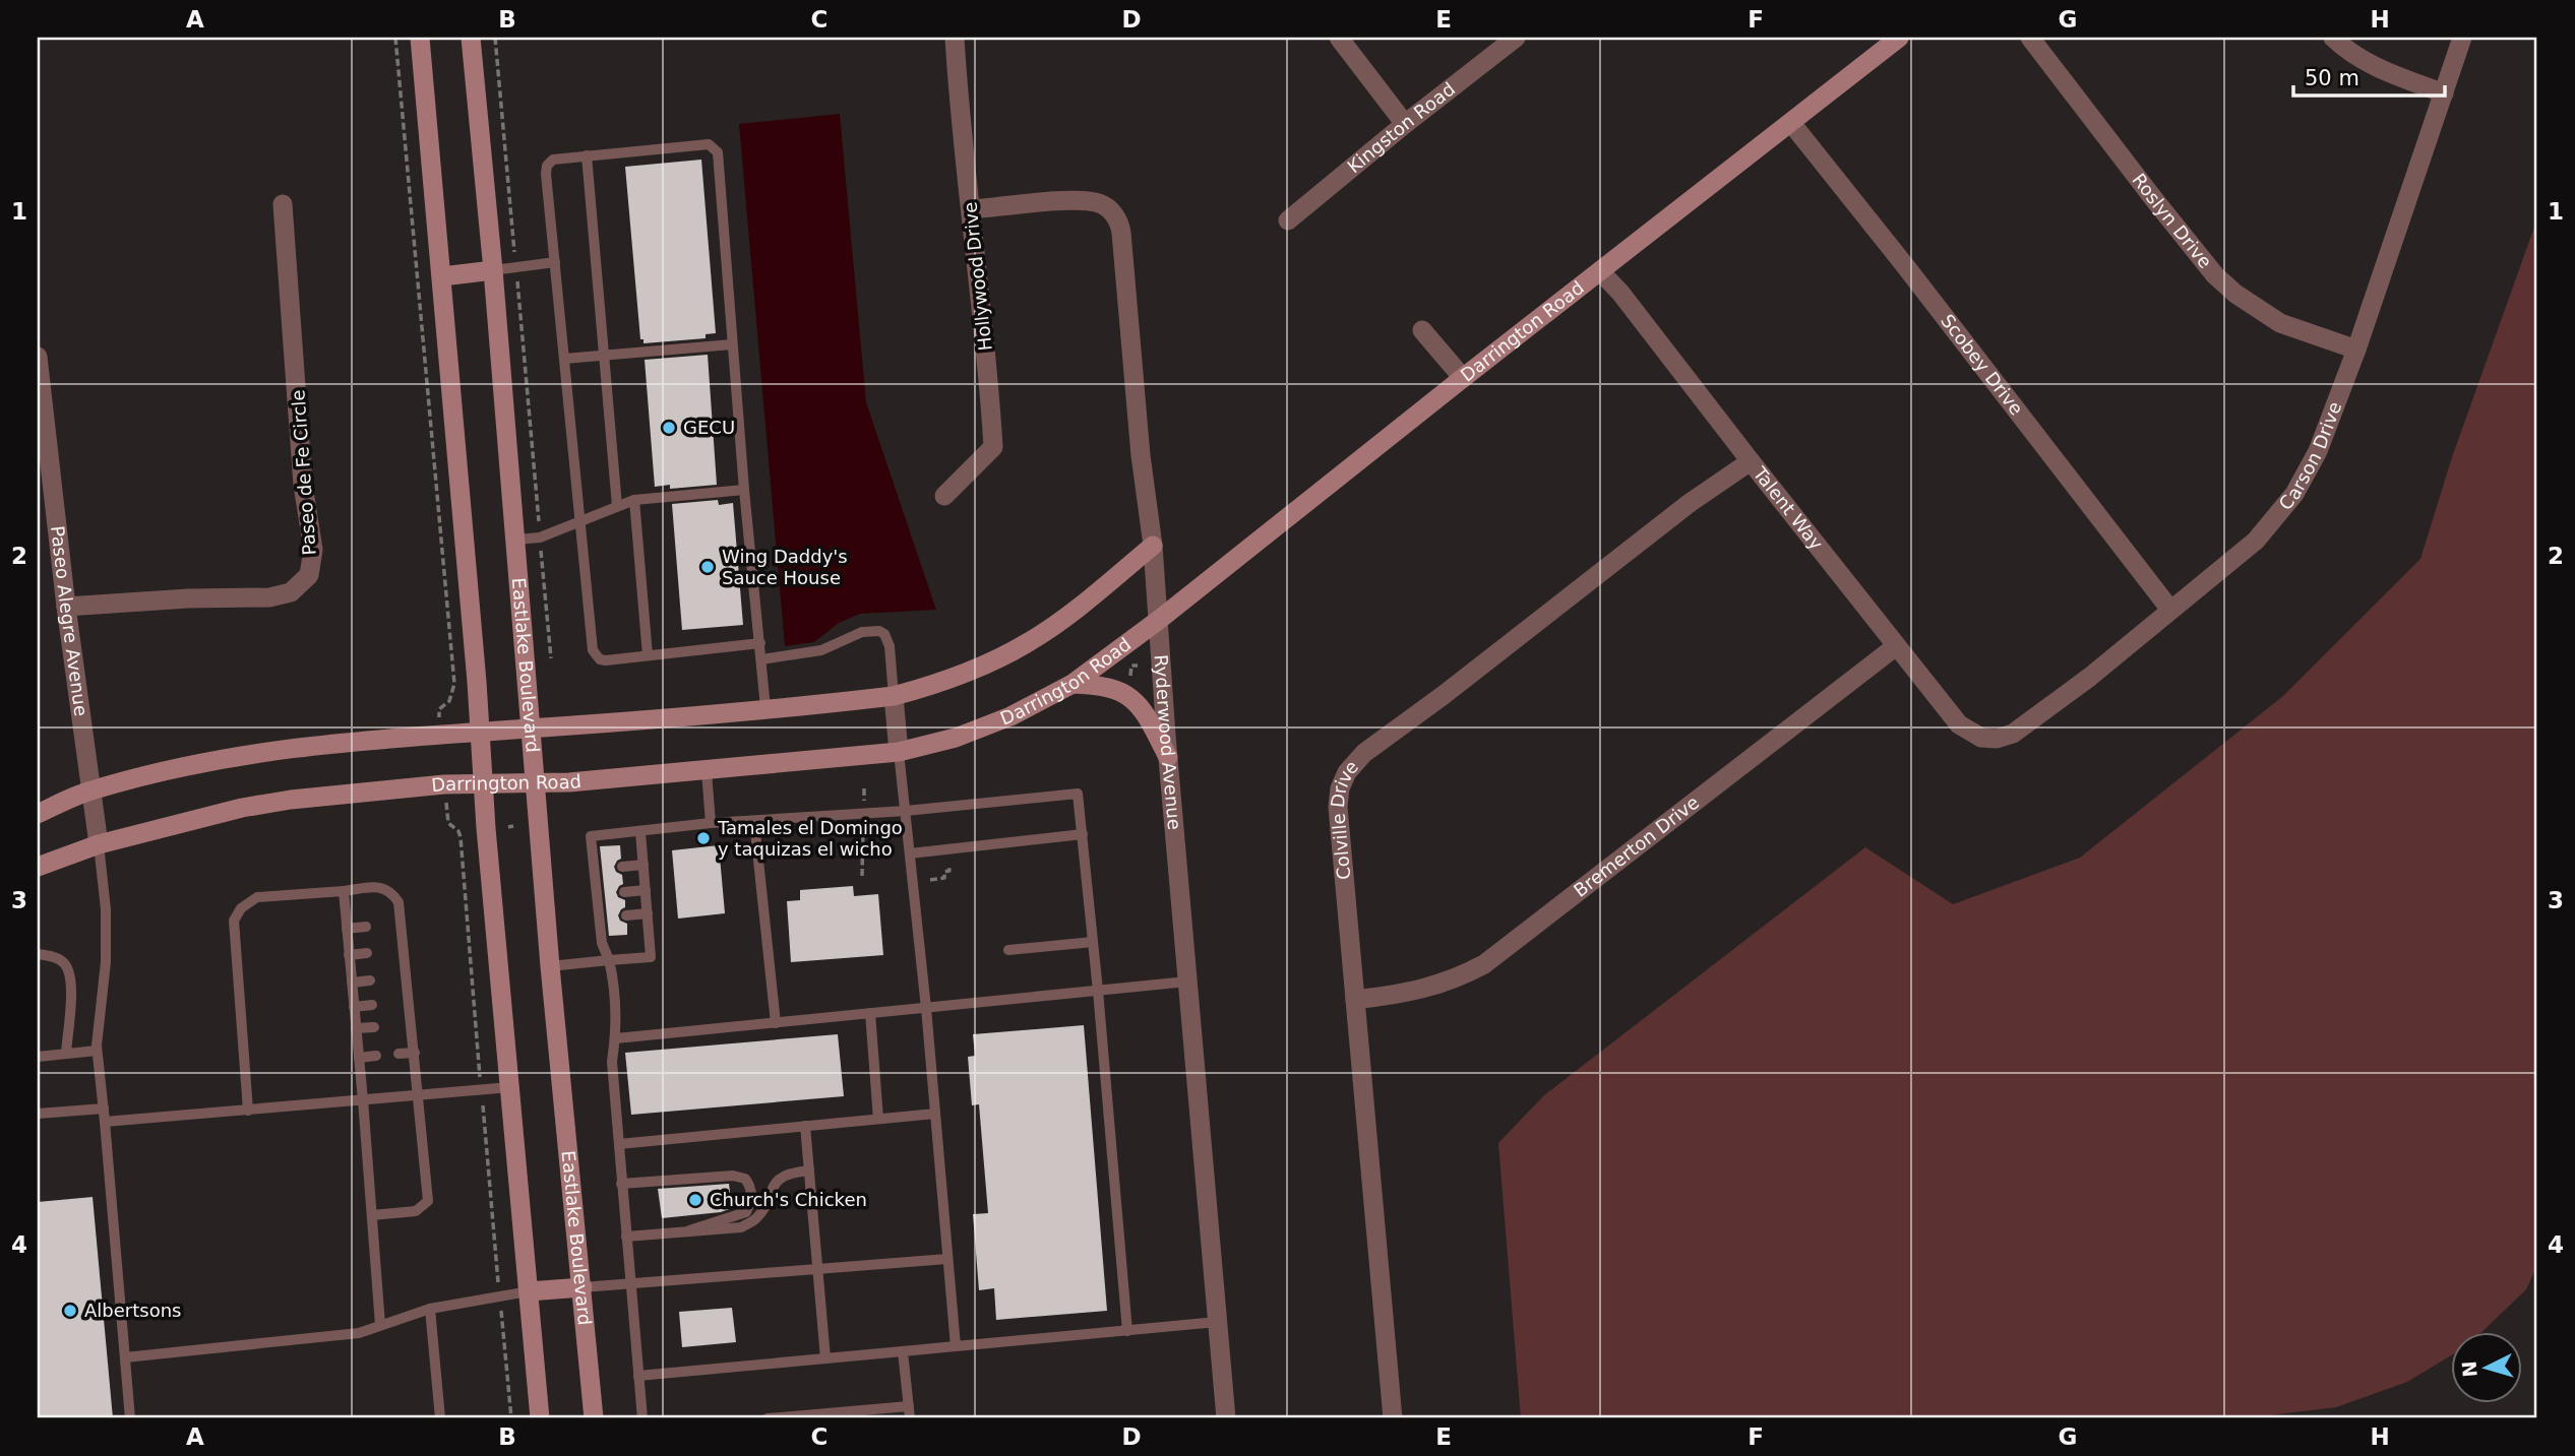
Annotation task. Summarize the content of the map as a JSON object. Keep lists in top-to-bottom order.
{
  "streets": {
    "main road": ["Darrington Road", "Eastlake Boulevard"],
    "street": [
      "Kingston Road",
      "Roslyn Drive",
      "Hollywood Drive",
      "Scobey Drive",
      "Carson Drive",
      "Paseo de Fe Circle",
      "Talent Way",
      "Paseo Alegre Avenue",
      "Ryderwood Avenue",
      "Colville Drive",
      "Bremerton Drive"
    ]
  },
  "crossings": [
    ["Roslyn Drive", "Carson Drive"],
    ["Hollywood Drive", "Ryderwood Avenue"],
    ["Darrington Road", "Scobey Drive"],
    ["Darrington Road", "Talent Way"],
    ["Darrington Road", "Paseo Alegre Avenue"],
    ["Darrington Road", "Eastlake Boulevard"],
    ["Darrington Road", "Ryderwood Avenue"],
    ["Scobey Drive", "Carson Drive"],
    ["Carson Drive", "Talent Way"],
    ["Paseo de Fe Circle", "Paseo Alegre Avenue"],
    ["Talent Way", "Colville Drive"],
    ["Talent Way", "Bremerton Drive"],
    ["Colville Drive", "Bremerton Drive"]
  ],
  "places": [
    "GECU",
    "Wing Daddy's Sauce House",
    "Tamales el Domingo y taquizas el wicho",
    "Church's Chicken",
    "Albertsons"
  ],
  "scale_bar": "50 m",
  "north": "left",
  "grid": {
    "columns": [
      "A",
      "B",
      "C",
      "D",
      "E",
      "F",
      "G",
      "H"
    ],
    "rows": [
      "1",
      "2",
      "3",
      "4"
    ]
  }
}
